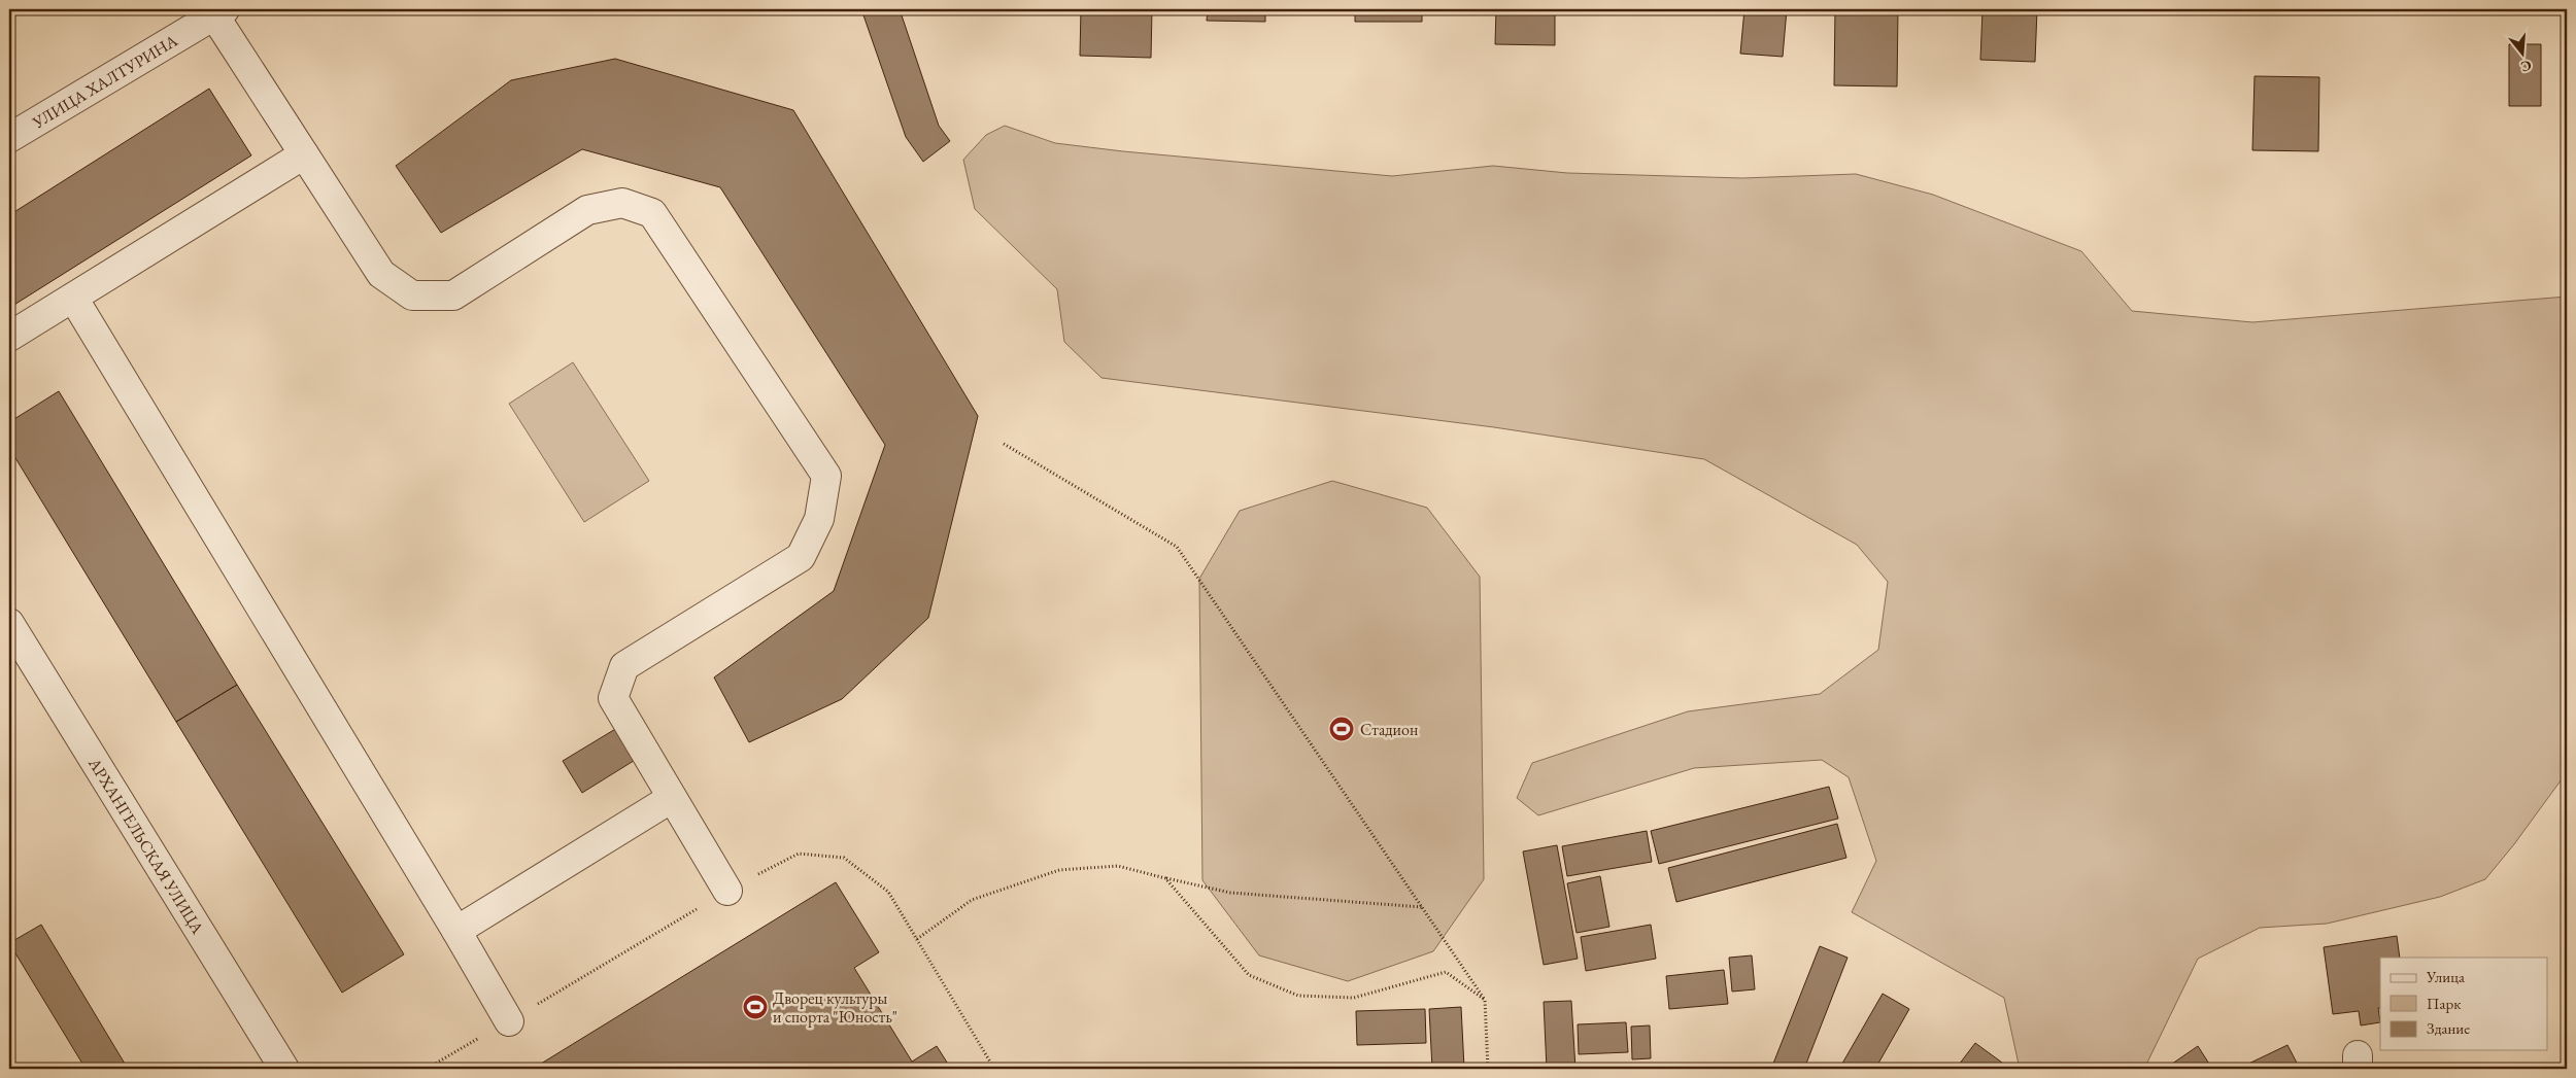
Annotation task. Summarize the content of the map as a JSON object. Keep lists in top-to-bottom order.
{
  "streets": {
    "street": ["УЛИЦА ХАЛТУРИНА", "АРХАНГЕЛЬСКАЯ УЛИЦА"]
  },
  "places": {
    "sports": ["Стадион", "Дворец культуры и спорта \"Юность\""]
  },
  "legend": ["Улица", "Парк", "Здание"],
  "north": "bottom"
}
